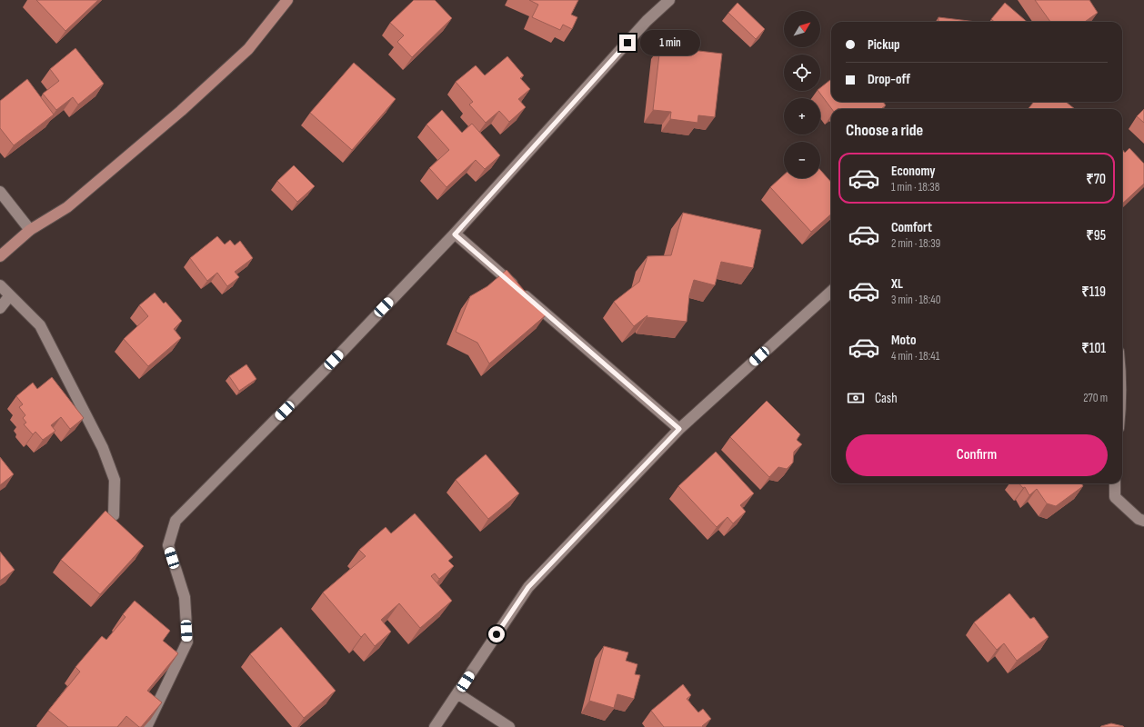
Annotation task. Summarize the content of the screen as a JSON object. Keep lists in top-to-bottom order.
{
  "north": "top right",
  "page": {
    "map_buttons": ["+", "−"],
    "banner": ["Pickup", "Drop-off"],
    "bubble": "1 min",
    "heading": "Choose a ride",
    "list": [
      {
        "name": "Economy",
        "note": "1 min · 18:38",
        "value": "₹70"
      },
      {
        "name": "Comfort",
        "note": "2 min · 18:39",
        "value": "₹95"
      },
      {
        "name": "XL",
        "note": "3 min · 18:40",
        "value": "₹119"
      },
      {
        "name": "Moto",
        "note": "4 min · 18:41",
        "value": "₹101"
      }
    ],
    "pay": ["Cash", "270 m"],
    "buttons": "Confirm"
  }
}
